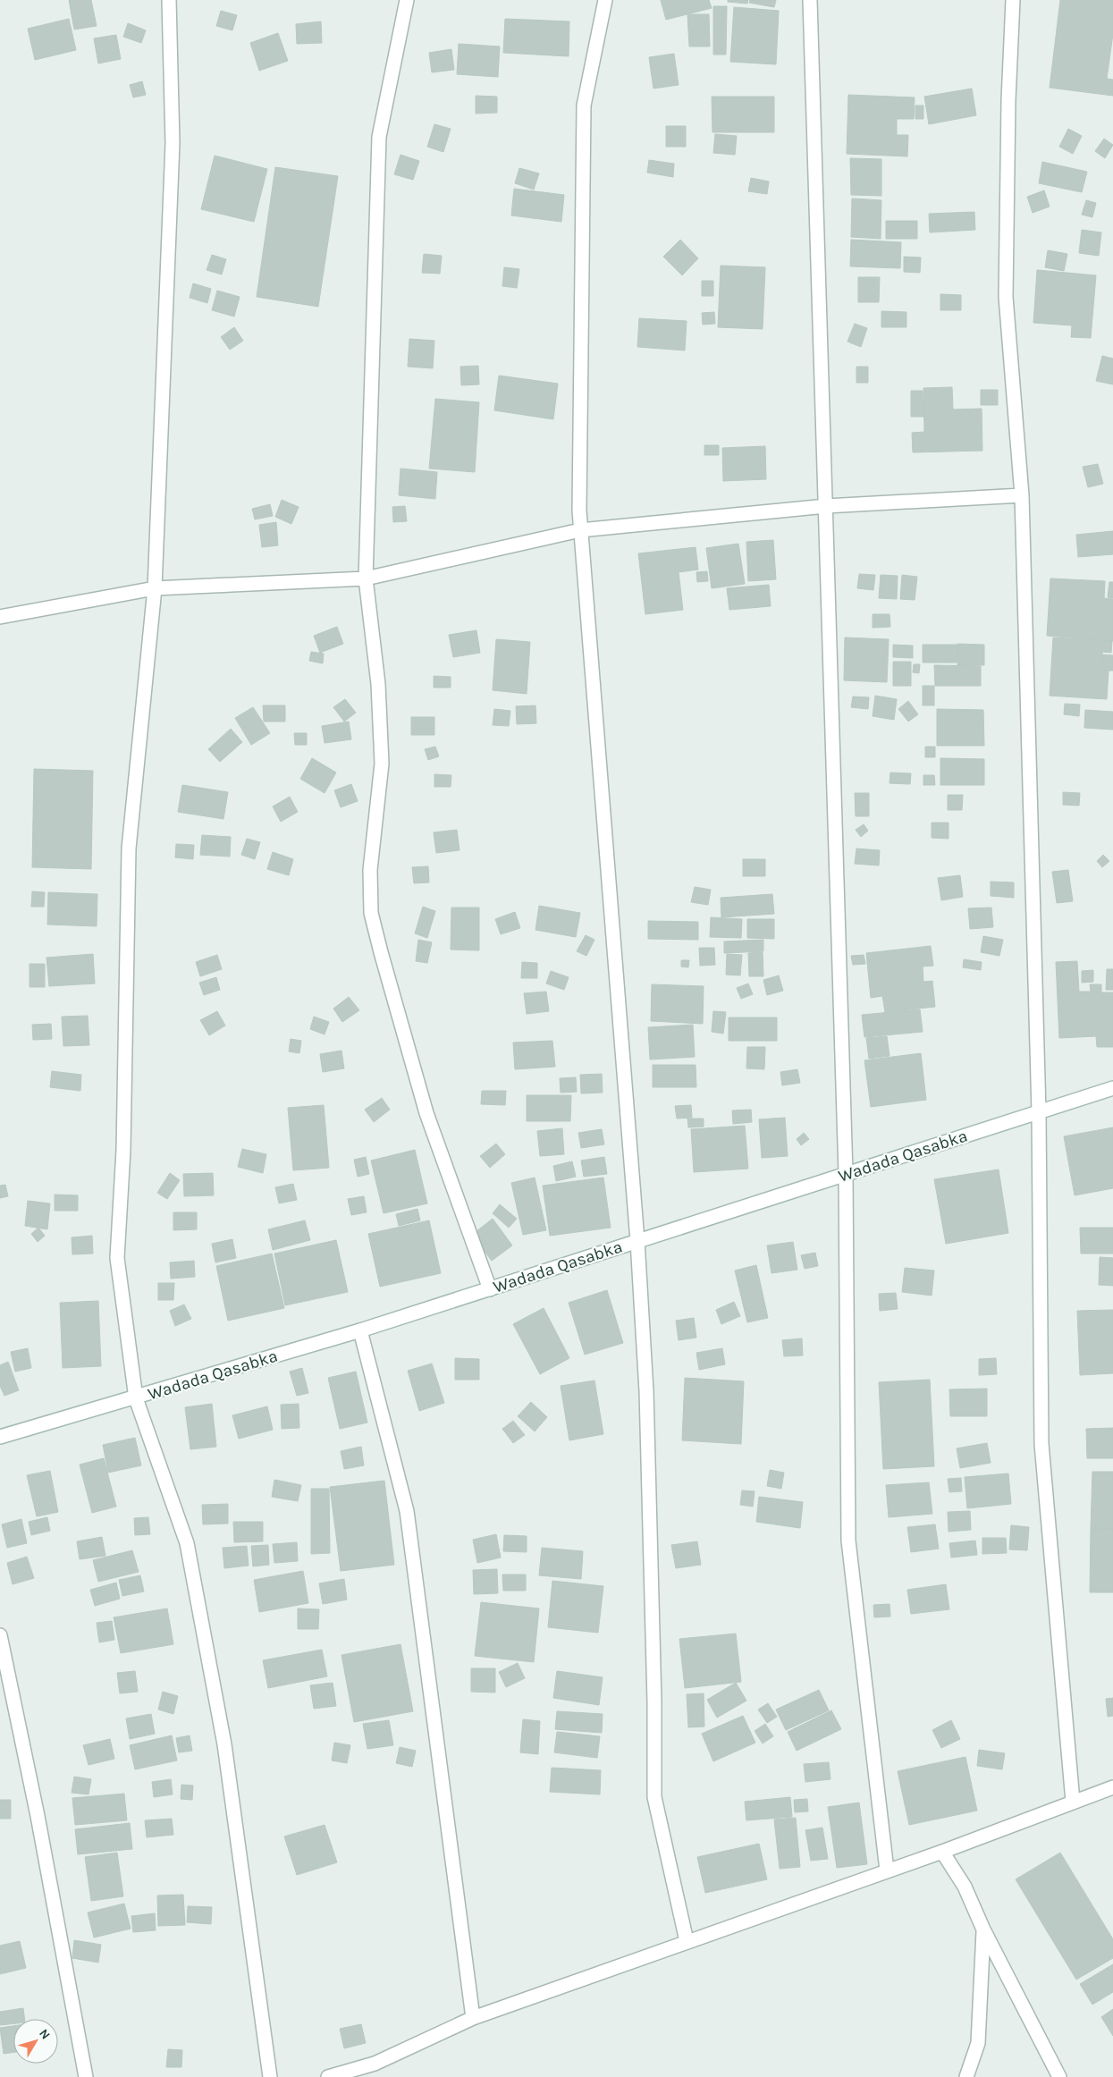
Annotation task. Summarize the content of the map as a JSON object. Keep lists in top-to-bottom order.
{
  "streets": {
    "street": ["Wadada Qasabka"]
  },
  "north": "top right"
}
